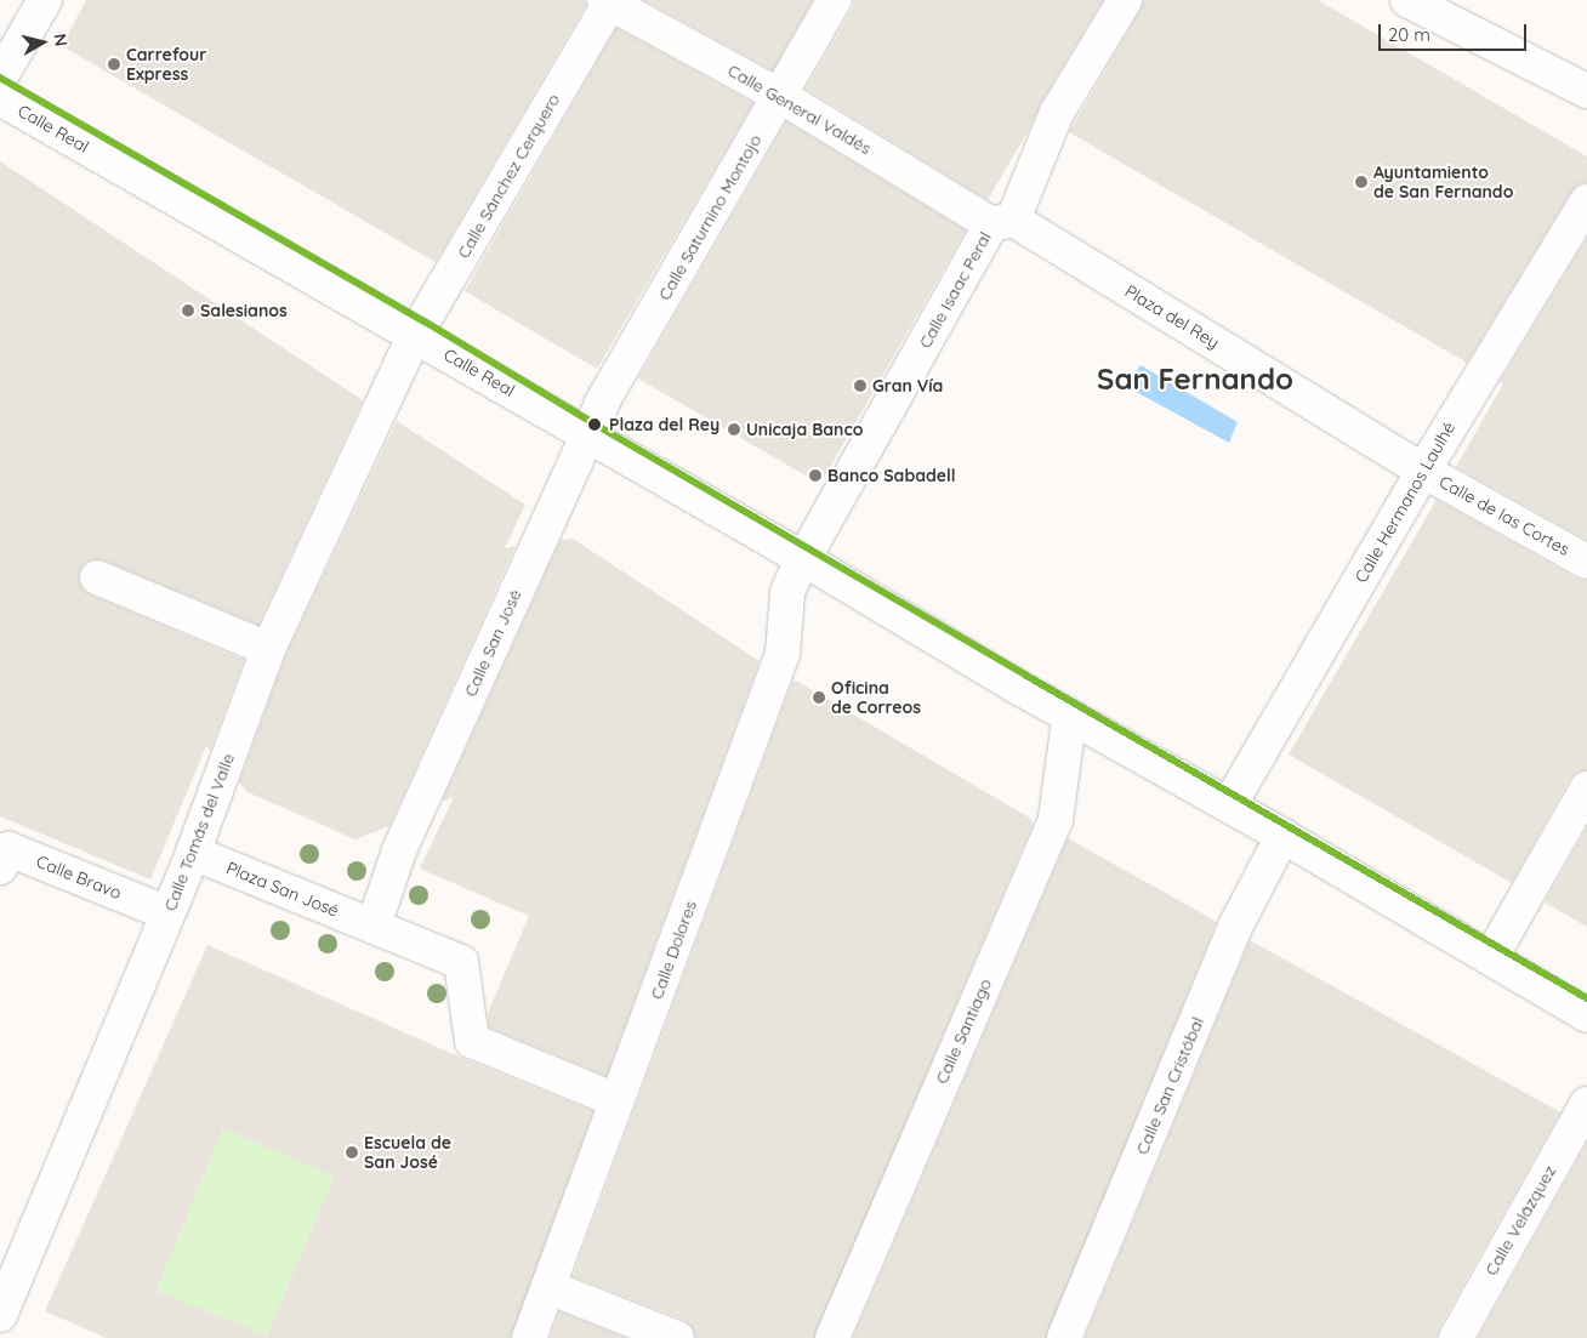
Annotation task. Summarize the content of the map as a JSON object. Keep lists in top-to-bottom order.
{
  "streets": {
    "street": [
      "Calle General Valdés",
      "Calle Real",
      "Calle Sánchez Cerquero",
      "Calle Saturnino Montojo",
      "Calle Isaac Peral",
      "Plaza del Rey",
      "Calle Hermanos Laulhé",
      "Calle de las Cortes",
      "Calle San José",
      "Calle Tomás del Valle",
      "Calle Bravo",
      "Plaza San José",
      "Calle Dolores",
      "Calle Santiago",
      "Calle San Cristóbal",
      "Calle Velázquez"
    ]
  },
  "crossings": [
    ["Calle General Valdés", "Calle Sánchez Cerquero"],
    ["Calle General Valdés", "Calle Saturnino Montojo"],
    ["Calle General Valdés", "Calle Isaac Peral"],
    ["Calle General Valdés", "Plaza del Rey"],
    ["Calle Real", "Calle Sánchez Cerquero"],
    ["Calle Real", "Calle Saturnino Montojo"],
    ["Calle Real", "Calle Isaac Peral"],
    ["Calle Real", "Calle Hermanos Laulhé"],
    ["Calle Real", "Calle San José"],
    ["Calle Real", "Calle Tomás del Valle"],
    ["Calle Real", "Calle Dolores"],
    ["Calle Real", "Calle Santiago"],
    ["Calle Real", "Calle San Cristóbal"],
    ["Calle Sánchez Cerquero", "Calle Tomás del Valle"],
    ["Calle Saturnino Montojo", "Calle San José"],
    ["Calle Isaac Peral", "Plaza del Rey"],
    ["Calle Isaac Peral", "Calle Dolores"],
    ["Plaza del Rey", "Calle Hermanos Laulhé"],
    ["Plaza del Rey", "Calle de las Cortes"],
    ["Calle Hermanos Laulhé", "Calle de las Cortes"],
    ["Calle San José", "Plaza San José"],
    ["Calle Tomás del Valle", "Calle Bravo"],
    ["Calle Tomás del Valle", "Plaza San José"],
    ["Plaza San José", "Calle Dolores"]
  ],
  "districts": ["San Fernando"],
  "places": [
    "Carrefour Express",
    "Ayuntamiento de San Fernando",
    "Salesianos",
    "Gran Vía",
    "Plaza del Rey",
    "Unicaja Banco",
    "Banco Sabadell",
    "Oficina de Correos",
    "Escuela de San José"
  ],
  "scale_bar": "20 m",
  "north": "right"
}
